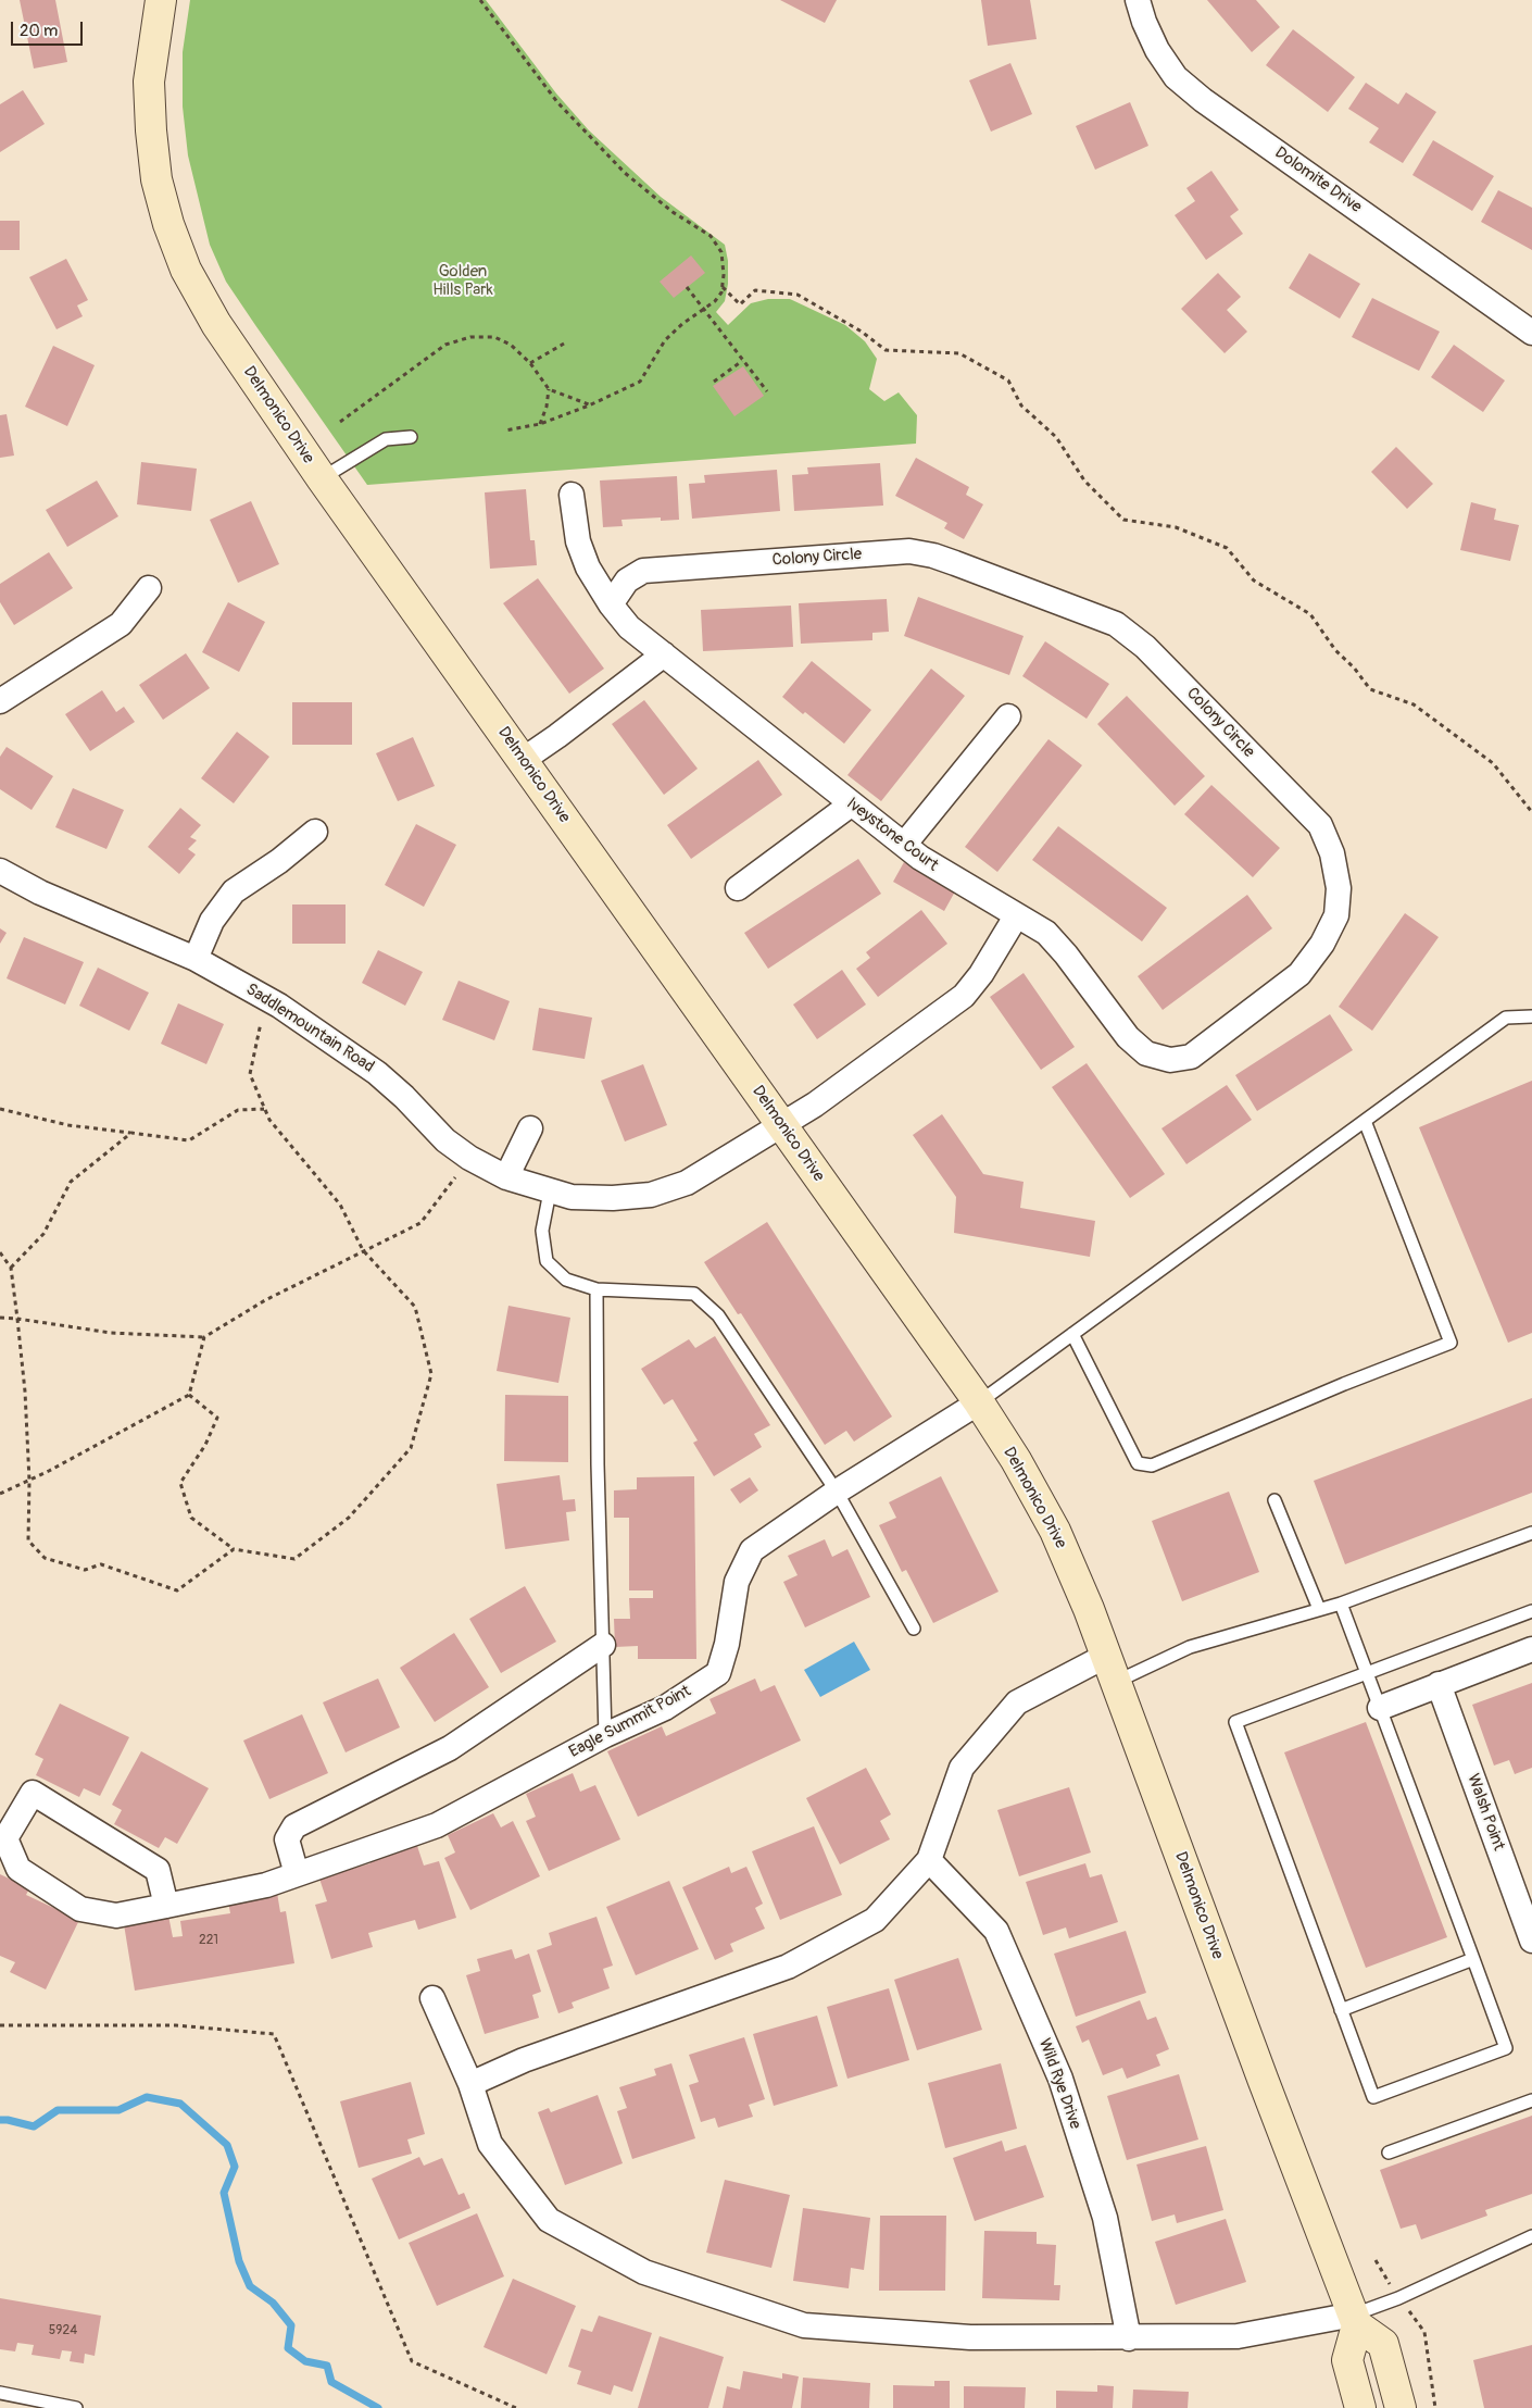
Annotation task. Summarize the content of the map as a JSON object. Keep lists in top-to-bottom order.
{
  "streets": {
    "street": [
      "Dolomite Drive",
      "Delmonico Drive",
      "Colony Circle",
      "Iveystone Court",
      "Saddlemountain Road",
      "Eagle Summit Point",
      "Walsh Point",
      "Wild Rye Drive"
    ]
  },
  "crossings": [
    ["Delmonico Drive", "Saddlemountain Road"],
    ["Delmonico Drive", "Eagle Summit Point"],
    ["Colony Circle", "Iveystone Court"]
  ],
  "parks": ["Golden Hills Park"],
  "house_numbers": ["221", "5924"],
  "scale_bar": "20 m"
}
